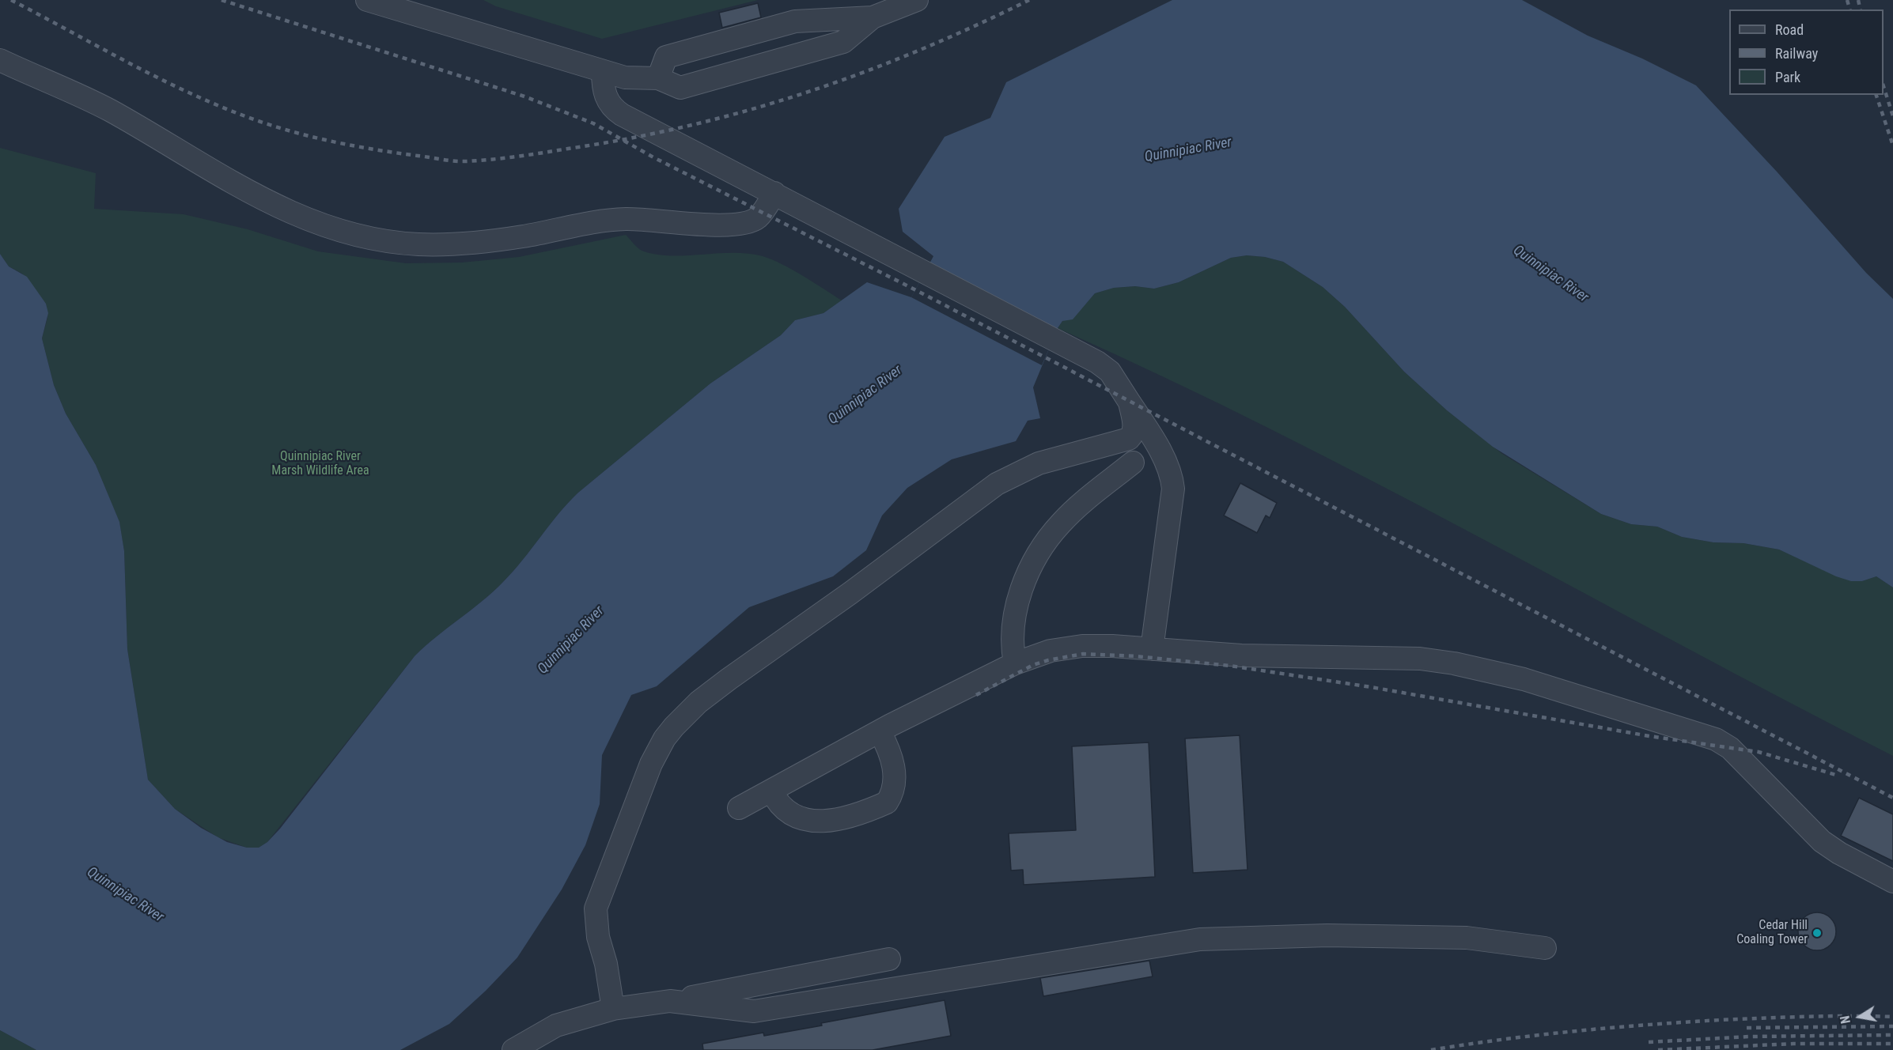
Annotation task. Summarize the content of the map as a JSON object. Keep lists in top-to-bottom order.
{
  "water": ["Quinnipiac River"],
  "parks": ["Quinnipiac River Marsh Wildlife Area"],
  "places": ["Cedar Hill Coaling Tower"],
  "legend": ["Road", "Railway", "Park"],
  "north": "left"
}
